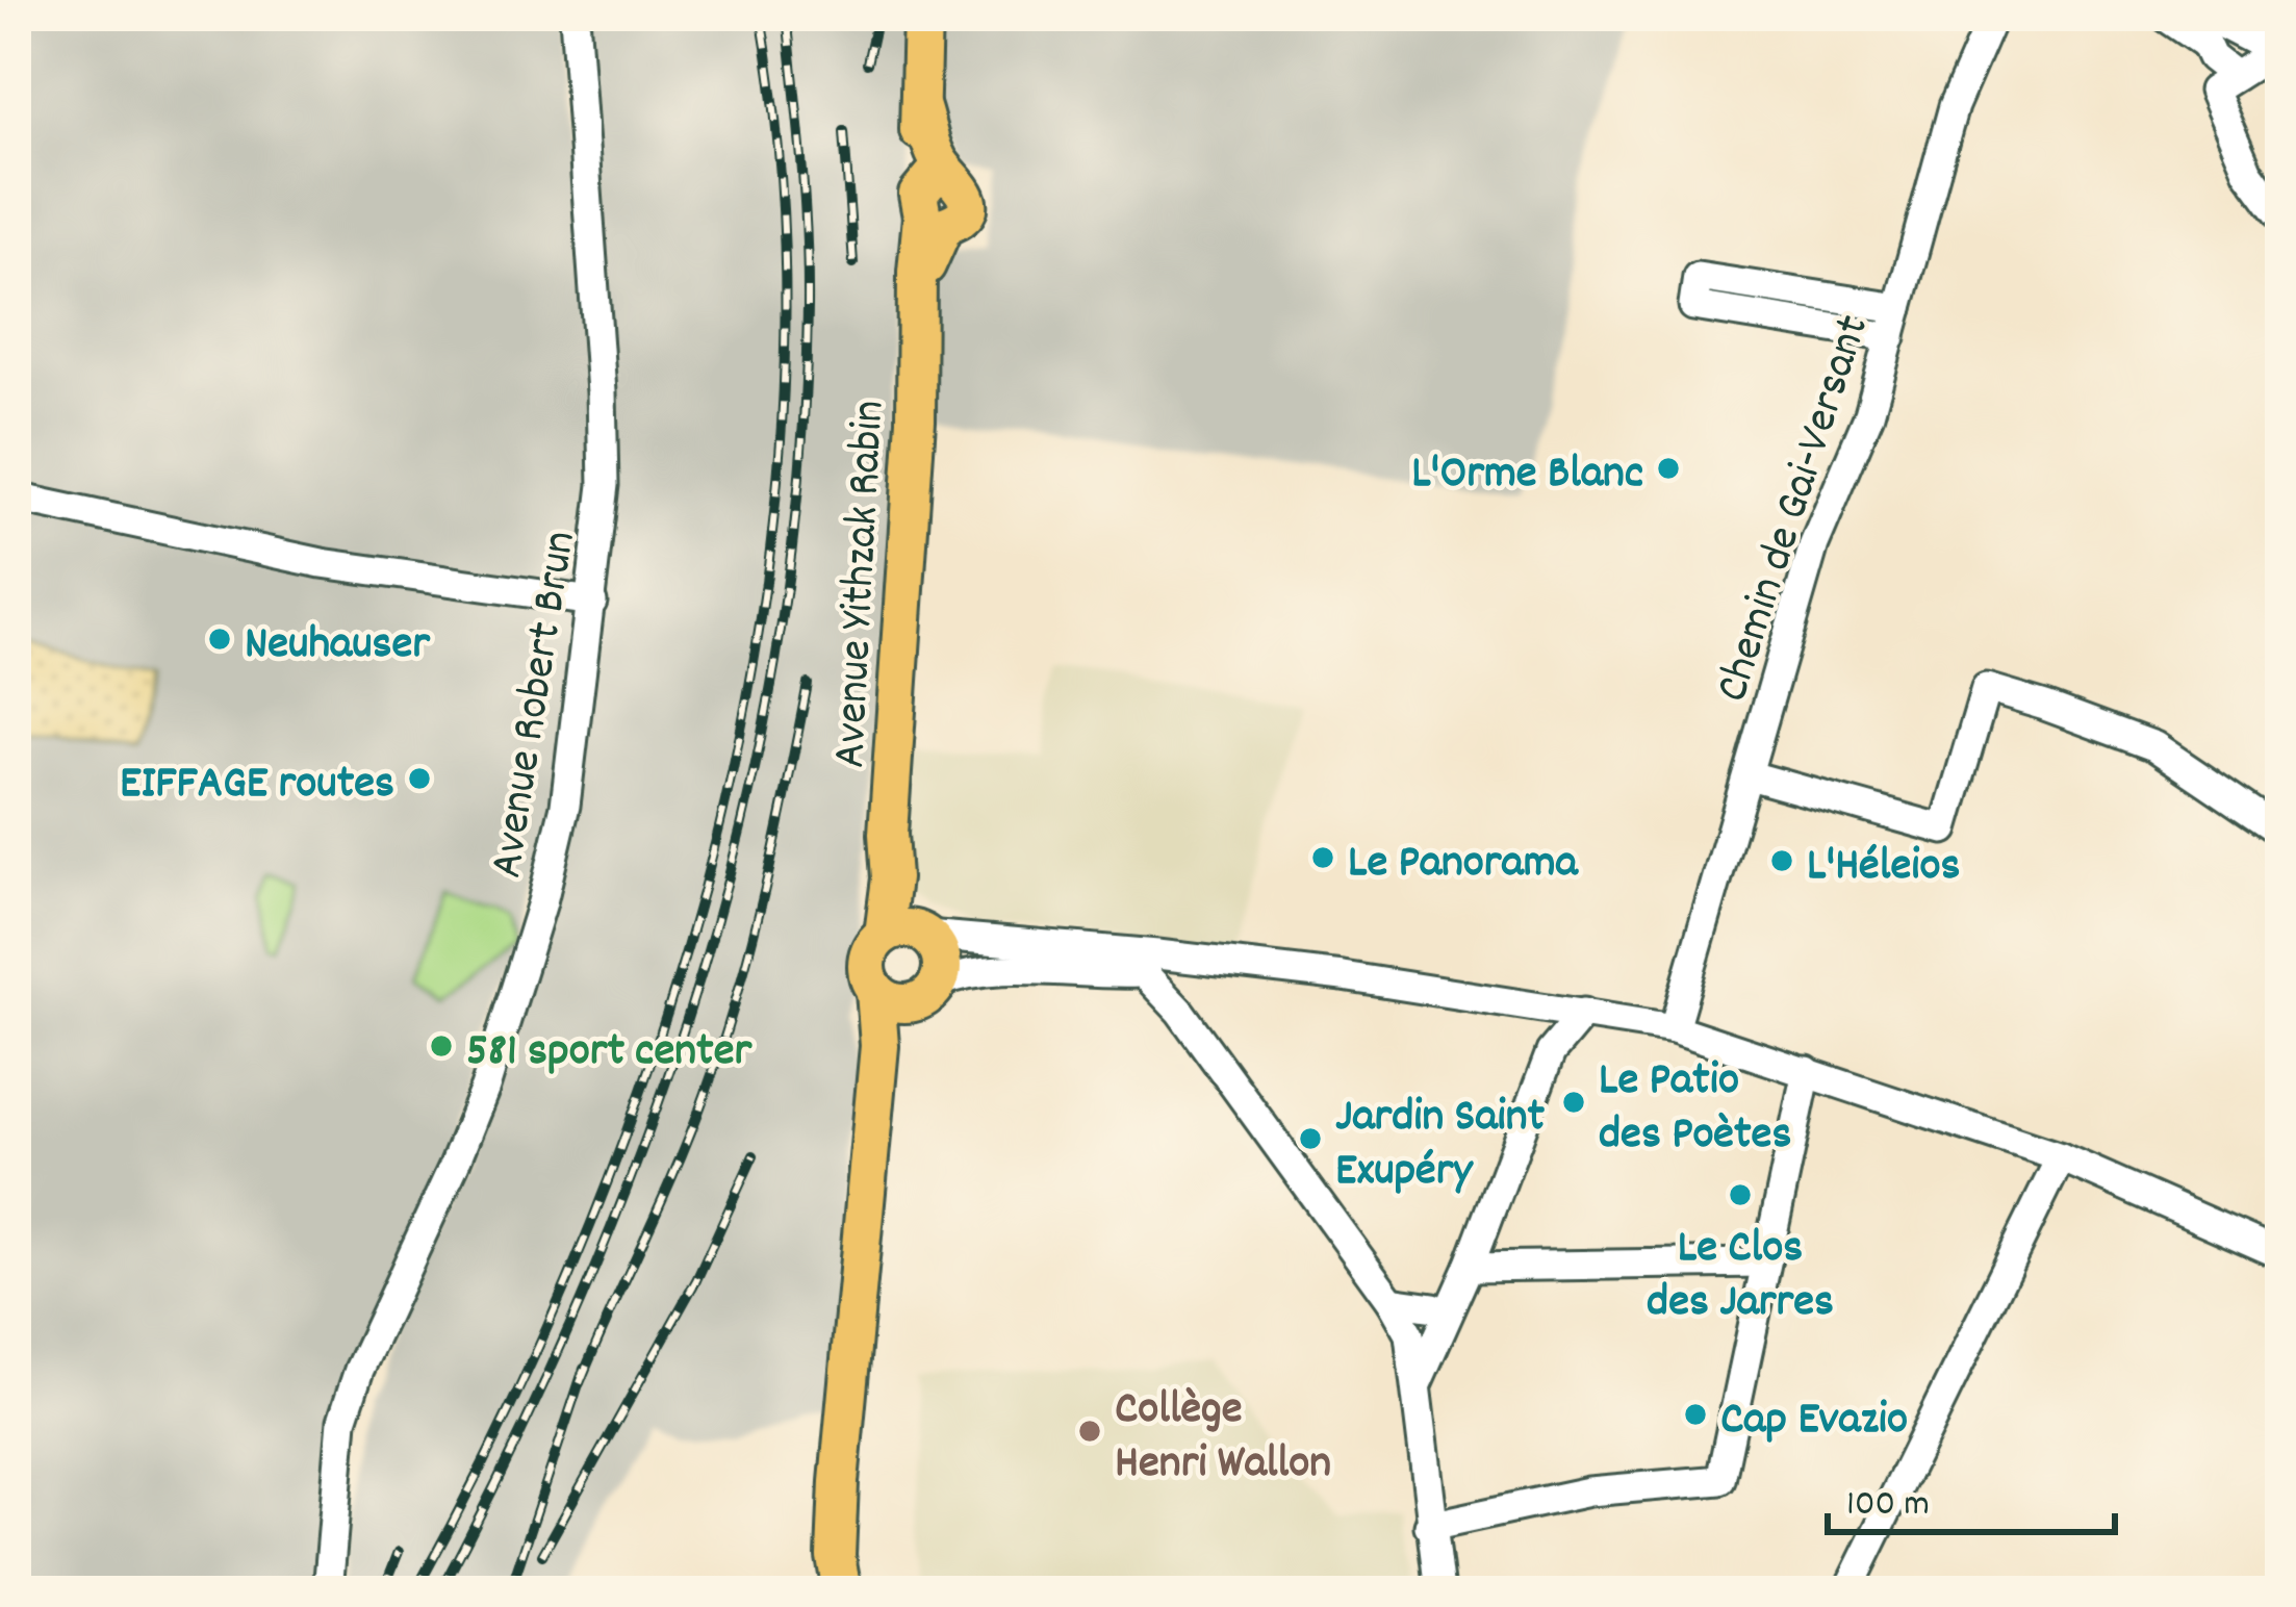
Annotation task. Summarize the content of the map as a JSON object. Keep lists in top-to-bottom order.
{
  "streets": {
    "main road": ["Avenue Yithzak Rabin"],
    "street": ["Chemin de Gai-Versant", "Avenue Robert Brun"]
  },
  "places": [
    "L'Orme Blanc",
    "Neuhauser",
    "EIFFAGE routes",
    "Le Panorama",
    "L'Héleios",
    "581 sport center",
    "Le Patio des Poètes",
    "Jardin Saint Exupéry",
    "Le Clos des Jarres",
    "Cap Evazio",
    "Collège Henri Wallon"
  ],
  "scale_bar": "100 m"
}
